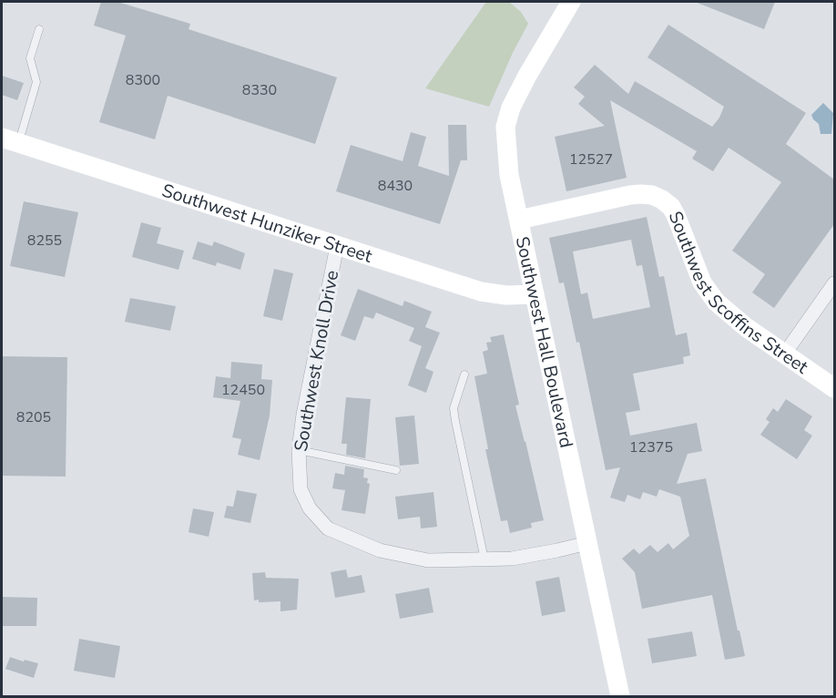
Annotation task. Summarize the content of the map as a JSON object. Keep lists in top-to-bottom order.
{
  "streets": {
    "street": [
      "Southwest Hunziker Street",
      "Southwest Scoffins Street",
      "Southwest Hall Boulevard",
      "Southwest Knoll Drive"
    ]
  },
  "crossings": [
    ["Southwest Hunziker Street", "Southwest Hall Boulevard"],
    ["Southwest Hunziker Street", "Southwest Knoll Drive"],
    ["Southwest Scoffins Street", "Southwest Hall Boulevard"],
    ["Southwest Hall Boulevard", "Southwest Knoll Drive"]
  ],
  "house_numbers": [
    "8300",
    "8330",
    "12527",
    "8430",
    "8255",
    "12450",
    "8205",
    "12375"
  ]
}
